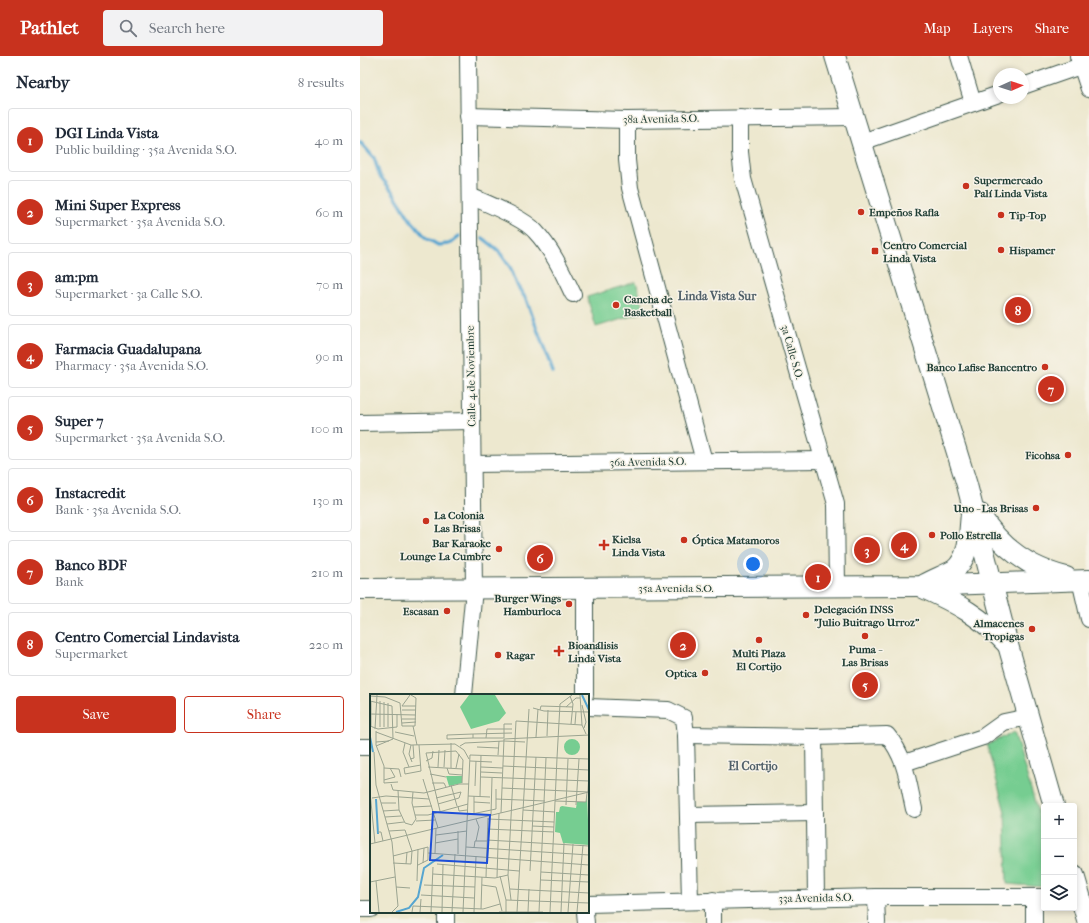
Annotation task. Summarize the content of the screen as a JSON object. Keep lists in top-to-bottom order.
{
  "streets": {
    "main road": ["35a Avenida S.O."],
    "street": [
      "38a Avenida S.O.",
      "3a Calle S.O.",
      "Calle 4 de Noviembre",
      "36a Avenida S.O.",
      "33a Avenida S.O."
    ]
  },
  "crossings": [
    ["38a Avenida S.O.", "3a Calle S.O."],
    ["38a Avenida S.O.", "Calle 4 de Noviembre"],
    ["3a Calle S.O.", "36a Avenida S.O."],
    ["3a Calle S.O.", "35a Avenida S.O."],
    ["Calle 4 de Noviembre", "36a Avenida S.O."],
    ["Calle 4 de Noviembre", "35a Avenida S.O."]
  ],
  "districts": ["Linda Vista Sur", "El Cortijo"],
  "places": {
    "other": [
      "Supermercado Palí Linda Vista",
      "Empeños Rafla",
      "Tip-Top",
      "Hispamer",
      "Cancha de Basketball",
      "Banco Lafise Bancentro",
      "Ficohsa",
      "Uno - Las Brisas",
      "La Colonia Las Brisas",
      "Pollo Estrella",
      "Óptica Matamoros",
      "Bar Karaoke Lounge La Cumbre",
      "Burger Wings Hamburloca",
      "Escasan",
      "Delegación INSS \"Julio Buitrago Urroz\"",
      "Almacenes Tropigas",
      "Puma - Las Brisas",
      "Multi Plaza El Cortijo",
      "Ragar",
      "Optica"
    ],
    "transit": ["Centro Comercial Linda Vista"],
    "health": ["Kielsa Linda Vista", "Bioanálisis Linda Vista"]
  },
  "north": "right",
  "page": {
    "header": "Pathlet",
    "search": "Search here",
    "nav": ["Map", "Layers", "Share"],
    "heading": ["Nearby", "8 results"],
    "list": [
      {
        "mark": "1",
        "name": "DGI Linda Vista",
        "note": "Public building · 35a Avenida S.O.",
        "value": "40 m"
      },
      {
        "mark": "2",
        "name": "Mini Super Express",
        "note": "Supermarket · 35a Avenida S.O.",
        "value": "60 m"
      },
      {
        "mark": "3",
        "name": "am:pm",
        "note": "Supermarket · 3a Calle S.O.",
        "value": "70 m"
      },
      {
        "mark": "4",
        "name": "Farmacia Guadalupana",
        "note": "Pharmacy · 35a Avenida S.O.",
        "value": "90 m"
      },
      {
        "mark": "5",
        "name": "Super 7",
        "note": "Supermarket · 35a Avenida S.O.",
        "value": "100 m"
      },
      {
        "mark": "6",
        "name": "Instacredit",
        "note": "Bank · 35a Avenida S.O.",
        "value": "130 m"
      },
      {
        "mark": "7",
        "name": "Banco BDF",
        "note": "Bank",
        "value": "210 m"
      },
      {
        "mark": "8",
        "name": "Centro Comercial Lindavista",
        "note": "Supermarket",
        "value": "220 m"
      }
    ],
    "pins": [
      "8",
      "7",
      "4",
      "3",
      "6",
      "1",
      "2",
      "5"
    ],
    "buttons": ["Save", "Share"],
    "map_buttons": ["+", "−"]
  }
}
